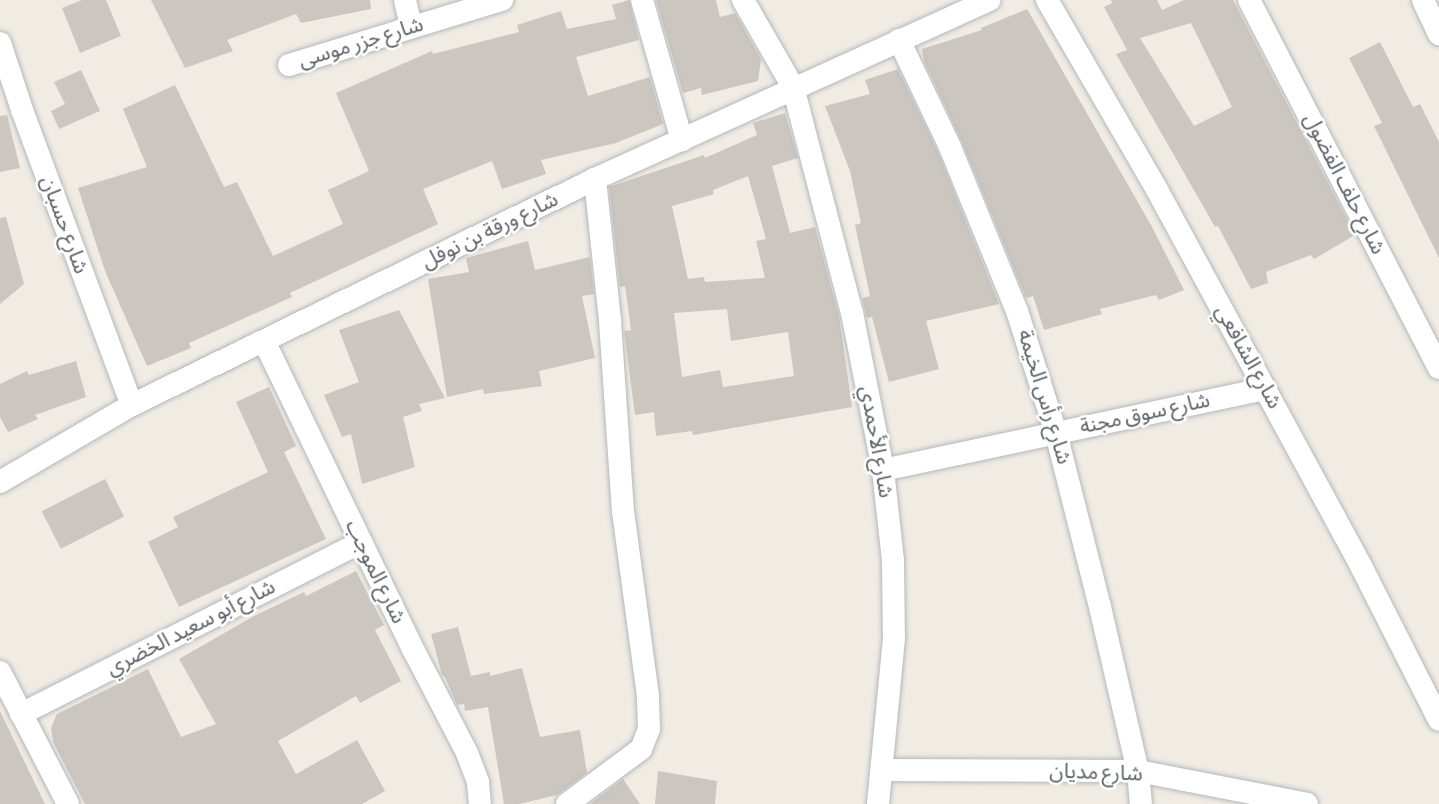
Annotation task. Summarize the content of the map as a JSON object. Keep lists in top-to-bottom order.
{
  "streets": {
    "street": [
      "شارع جزر موسى",
      "شارع حلف الفضول",
      "شارع حسبان",
      "شارع ورقة بن نوفل",
      "شارع الشافعي",
      "شارع رأس الخيمة",
      "شارع سوق مجنة",
      "شارع الأحمدي",
      "شارع الموجب",
      "شارع أبو سعيد الخضري",
      "شارع مديان"
    ]
  },
  "crossings": [
    ["شارع حسبان", "شارع ورقة بن نوفل"],
    ["شارع ورقة بن نوفل", "شارع رأس الخيمة"],
    ["شارع ورقة بن نوفل", "شارع الأحمدي"],
    ["شارع ورقة بن نوفل", "شارع الموجب"],
    ["شارع الشافعي", "شارع سوق مجنة"],
    ["شارع رأس الخيمة", "شارع سوق مجنة"],
    ["شارع رأس الخيمة", "شارع مديان"],
    ["شارع سوق مجنة", "شارع الأحمدي"],
    ["شارع الأحمدي", "شارع مديان"],
    ["شارع الموجب", "شارع أبو سعيد الخضري"]
  ]
}
